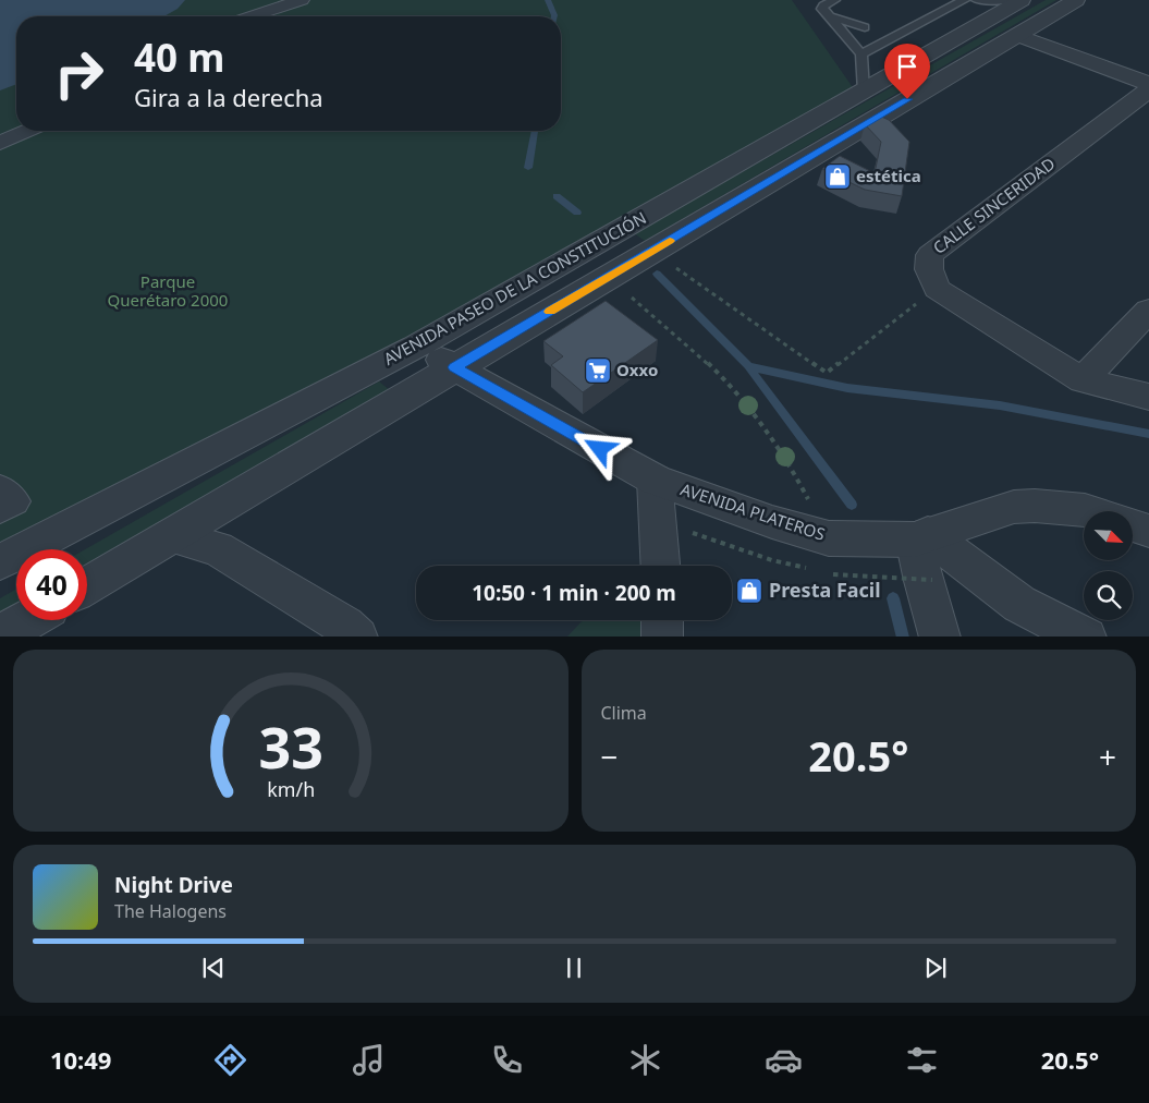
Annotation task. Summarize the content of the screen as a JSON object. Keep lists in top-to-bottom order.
{
  "streets": {
    "street": ["CALLE SINCERIDAD", "AVENIDA PASEO DE LA CONSTITUCIÓN", "AVENIDA PLATEROS"]
  },
  "crossings": [
    ["AVENIDA PASEO DE LA CONSTITUCIÓN", "AVENIDA PLATEROS"]
  ],
  "parks": ["Parque Querétaro 2000"],
  "places": {
    "shop": ["estética", "Presta Facil"],
    "supermarket": ["Oxxo"]
  },
  "north": "bottom right",
  "page": {
    "turn": ["40 m", "Gira a la derecha"],
    "limit": "40",
    "trip": "10:50 · 1 min · 200 m",
    "tile": "Clima",
    "heat": ["−", "20.5°", "+"],
    "song": ["Night Drive", "The Halogens"],
    "tabs": ["10:49", "20.5°"],
    "gauge": ["33", "km/h"]
  }
}
